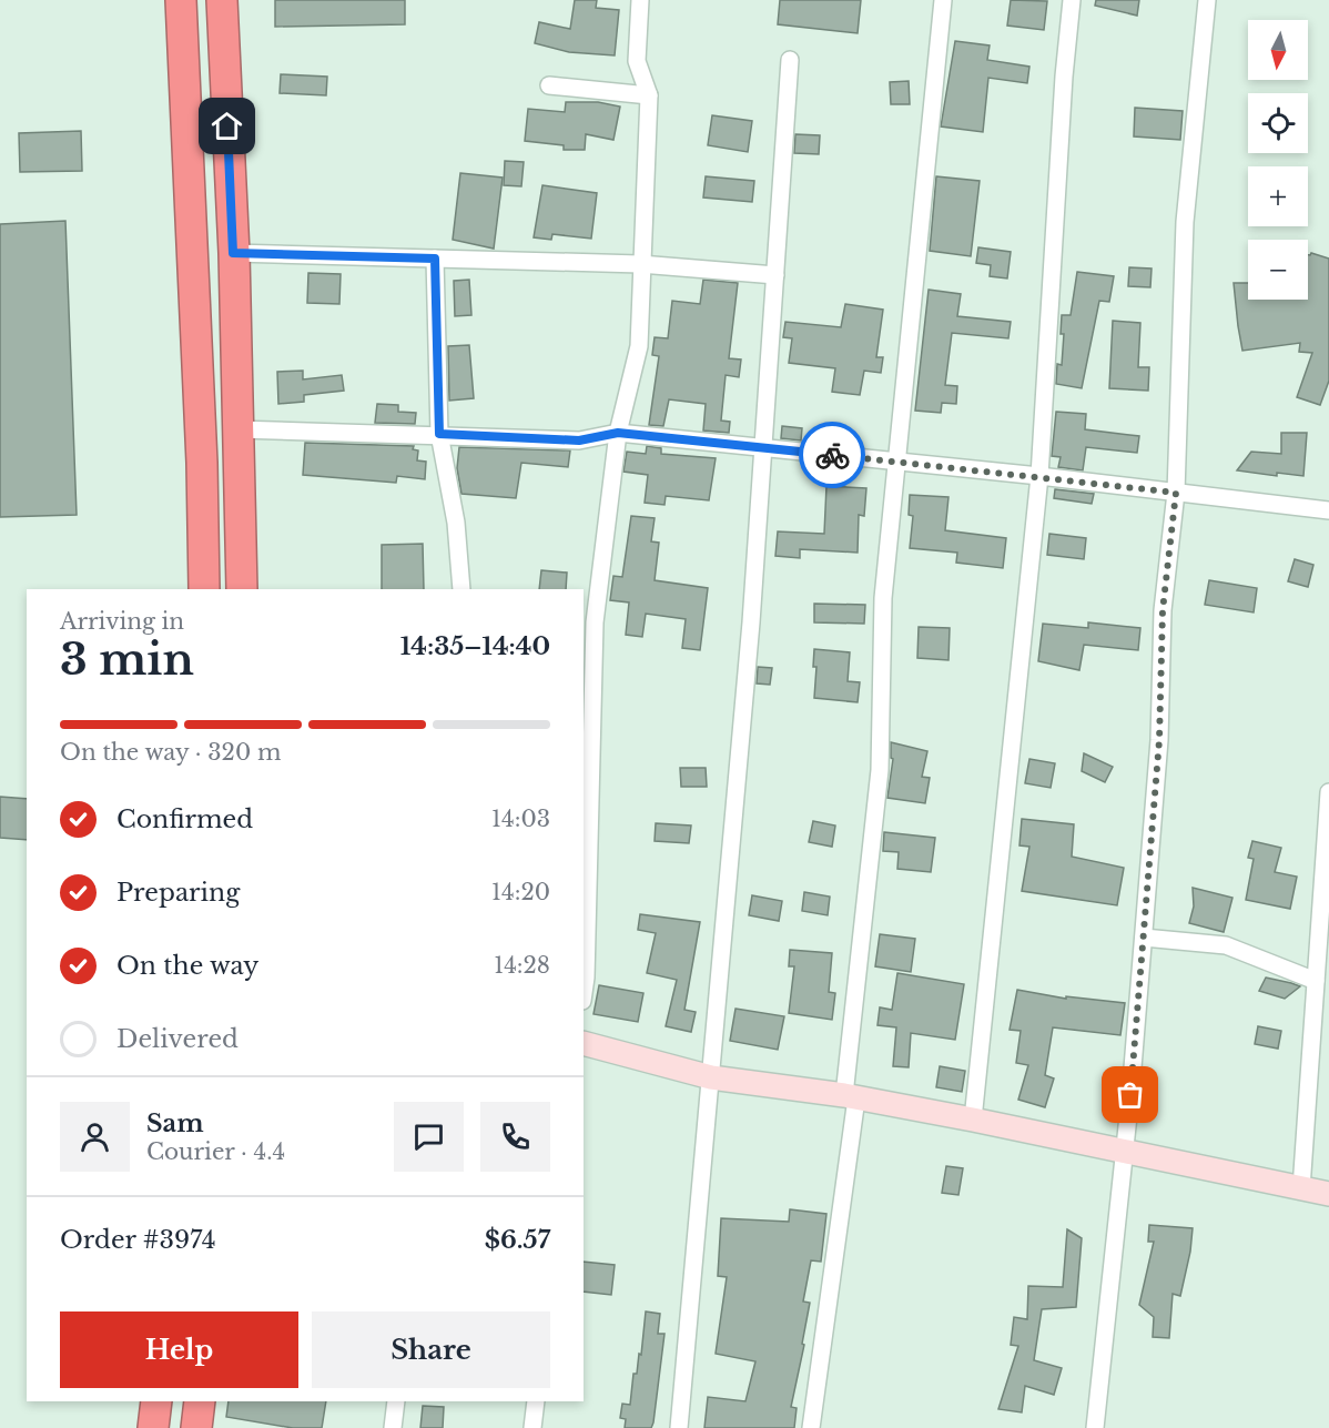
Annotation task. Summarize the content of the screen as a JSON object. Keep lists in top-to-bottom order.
{
  "north": "bottom",
  "page": {
    "map_buttons": ["+", "−"],
    "heading": ["3 min", "Arriving in", "14:35–14:40"],
    "panel": [
      "Sam",
      "Courier · 4.4",
      "Order #3974",
      "$6.57"
    ],
    "bar": "On the way · 320 m",
    "list": [
      ["Confirmed", "14:03"],
      ["Preparing", "14:20"],
      ["On the way", "14:28"],
      "Delivered"
    ],
    "buttons": ["Help", "Share"]
  }
}
